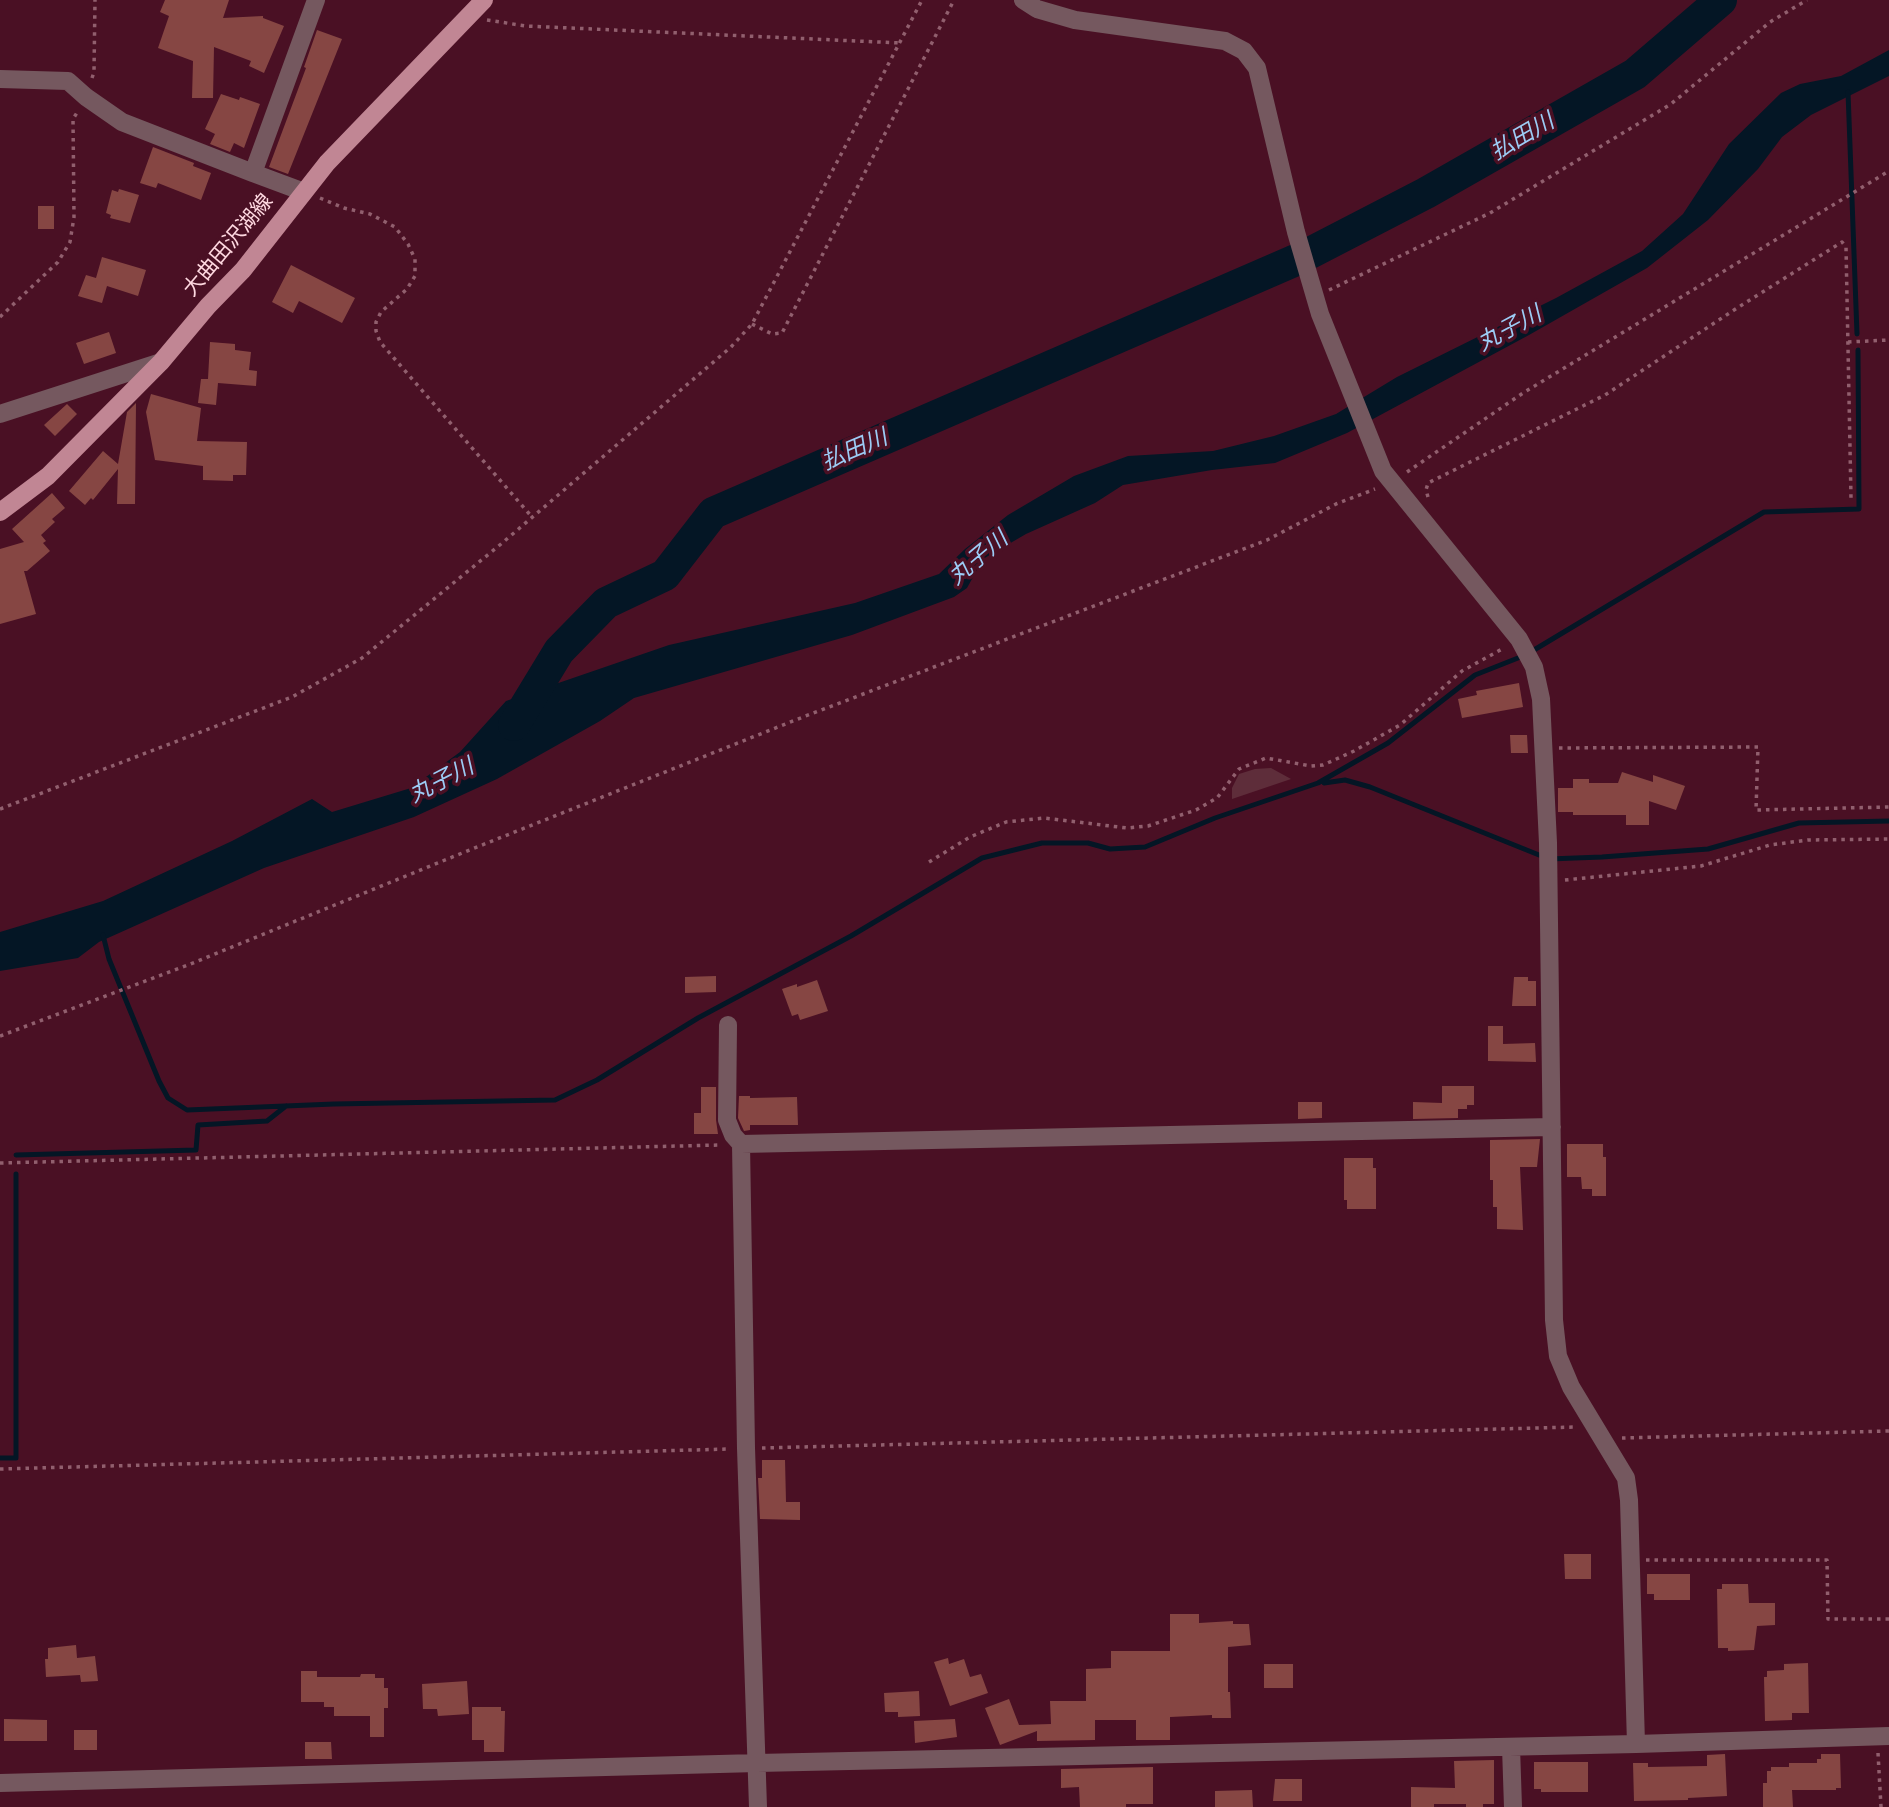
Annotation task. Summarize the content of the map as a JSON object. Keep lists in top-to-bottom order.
{
  "streets": {
    "main road": ["大曲田沢湖線"]
  },
  "water": ["払田川", "丸子川"]
}
